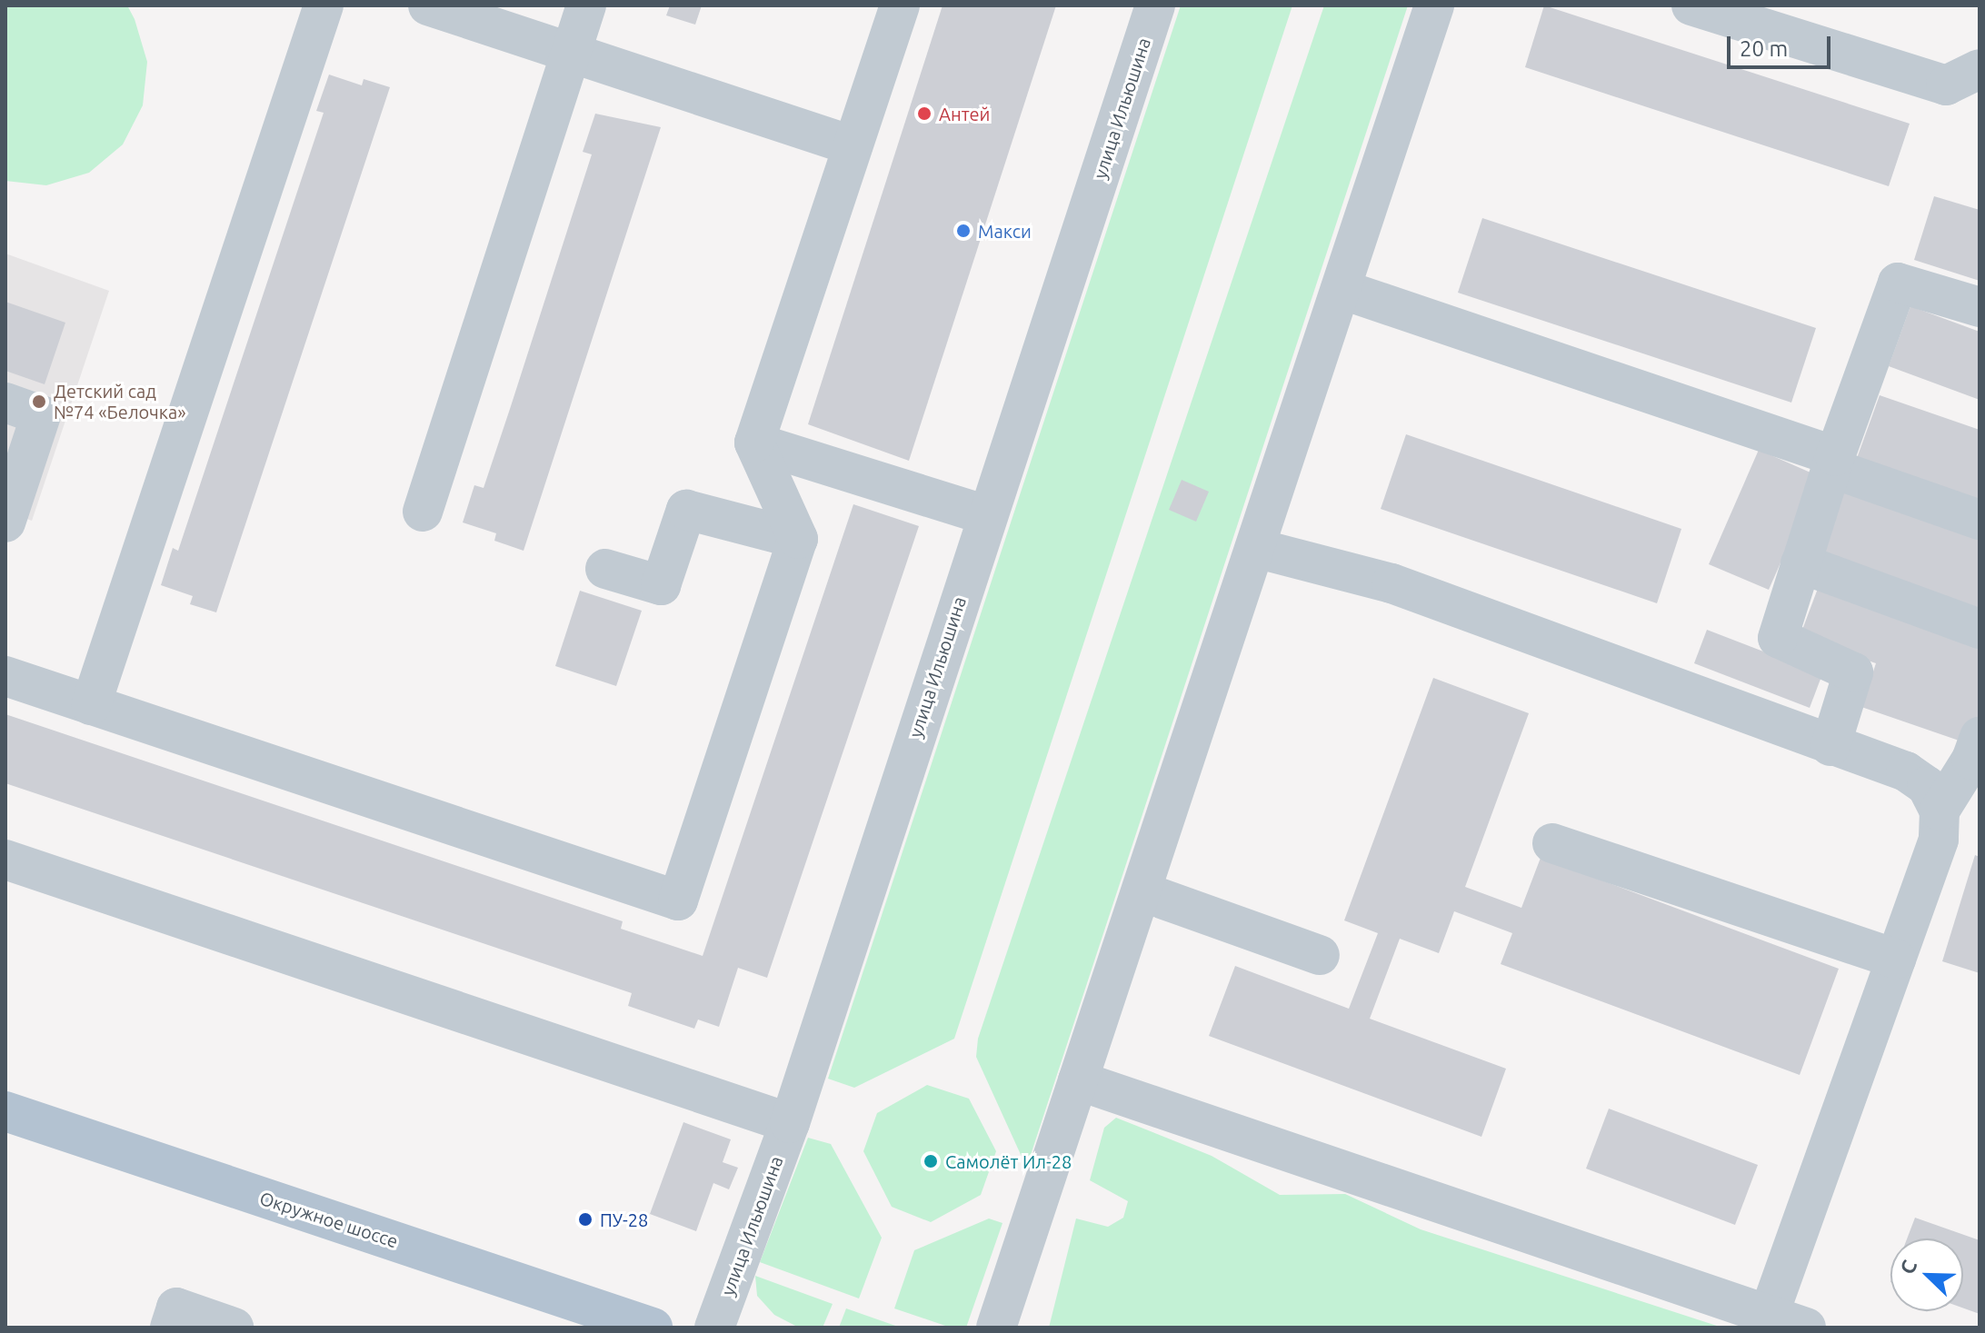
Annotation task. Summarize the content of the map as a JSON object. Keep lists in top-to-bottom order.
{
  "streets": {
    "main road": ["Окружное шоссе"],
    "street": ["улица Ильюшина"]
  },
  "places": [
    "Антей",
    "Макси",
    "Детский сад №74 «Белочка»",
    "Самолёт Ил-28",
    "ПУ-28"
  ],
  "scale_bar": "20 m",
  "north": "top left"
}
